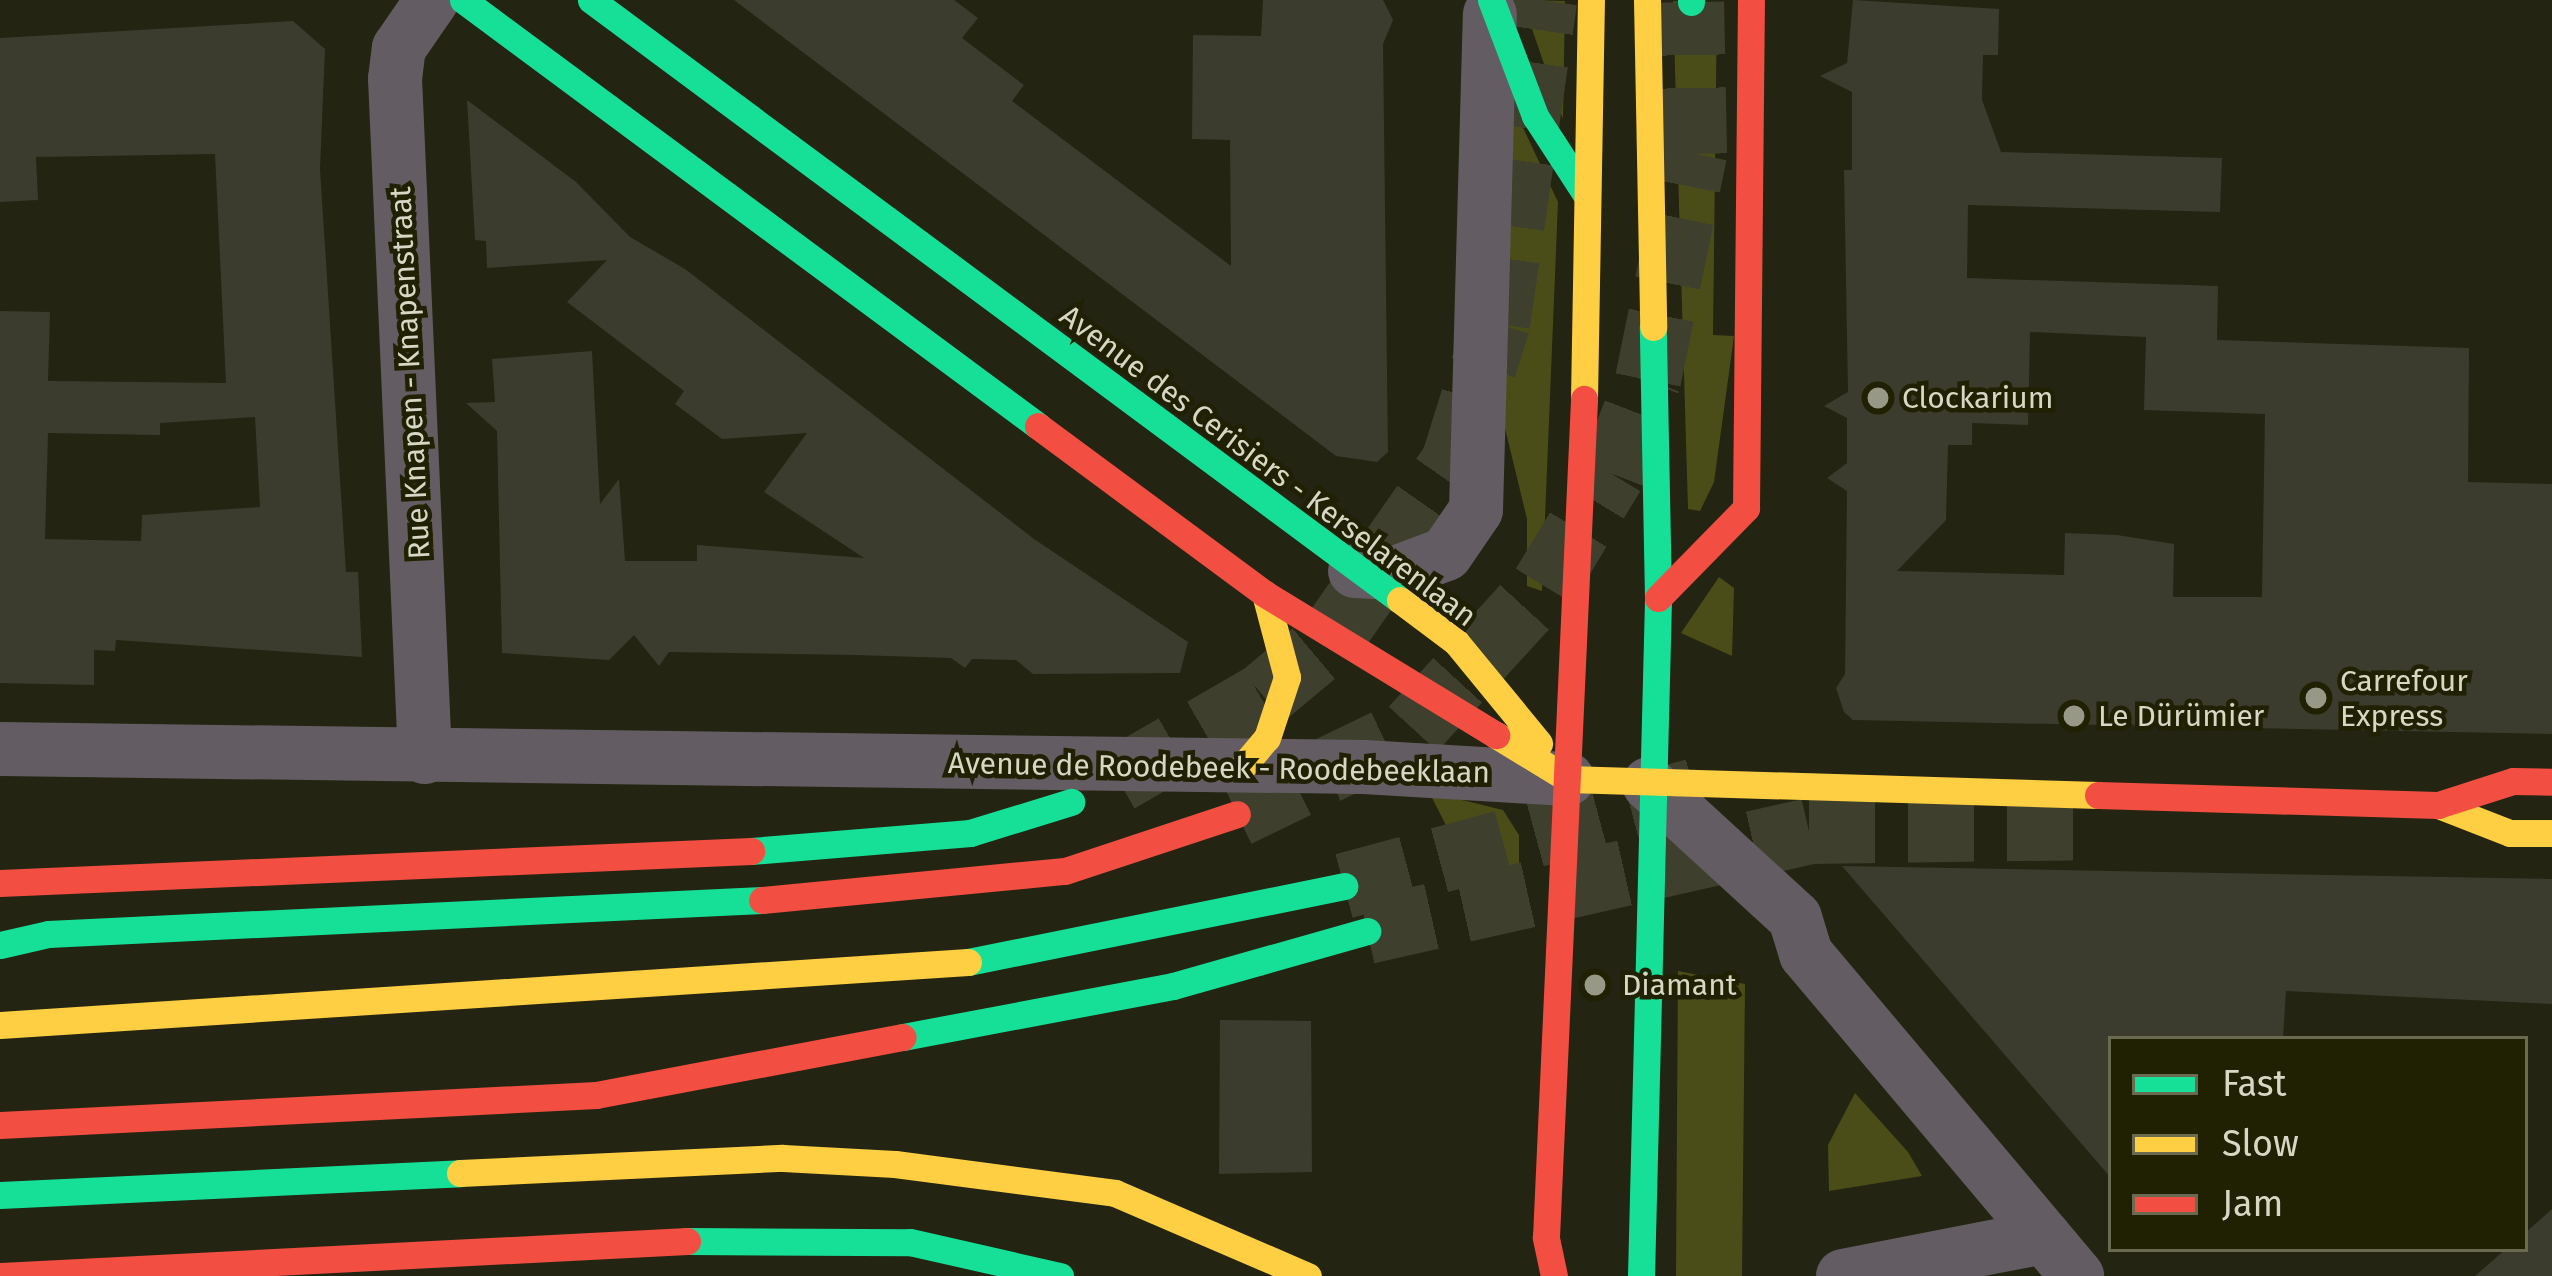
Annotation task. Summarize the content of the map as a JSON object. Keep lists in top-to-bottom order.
{
  "streets": {
    "main road": ["Avenue des Cerisiers - Kerselarenlaan", "Avenue de Roodebeek - Roodebeeklaan"],
    "street": ["Rue Knapen - Knapenstraat"]
  },
  "crossings": [
    ["Rue Knapen - Knapenstraat", "Avenue de Roodebeek - Roodebeeklaan"],
    ["Avenue des Cerisiers - Kerselarenlaan", "Avenue de Roodebeek - Roodebeeklaan"]
  ],
  "places": [
    "Clockarium",
    "Carrefour Express",
    "Le Dürümier",
    "Diamant"
  ],
  "legend": ["Fast", "Slow", "Jam"]
}
